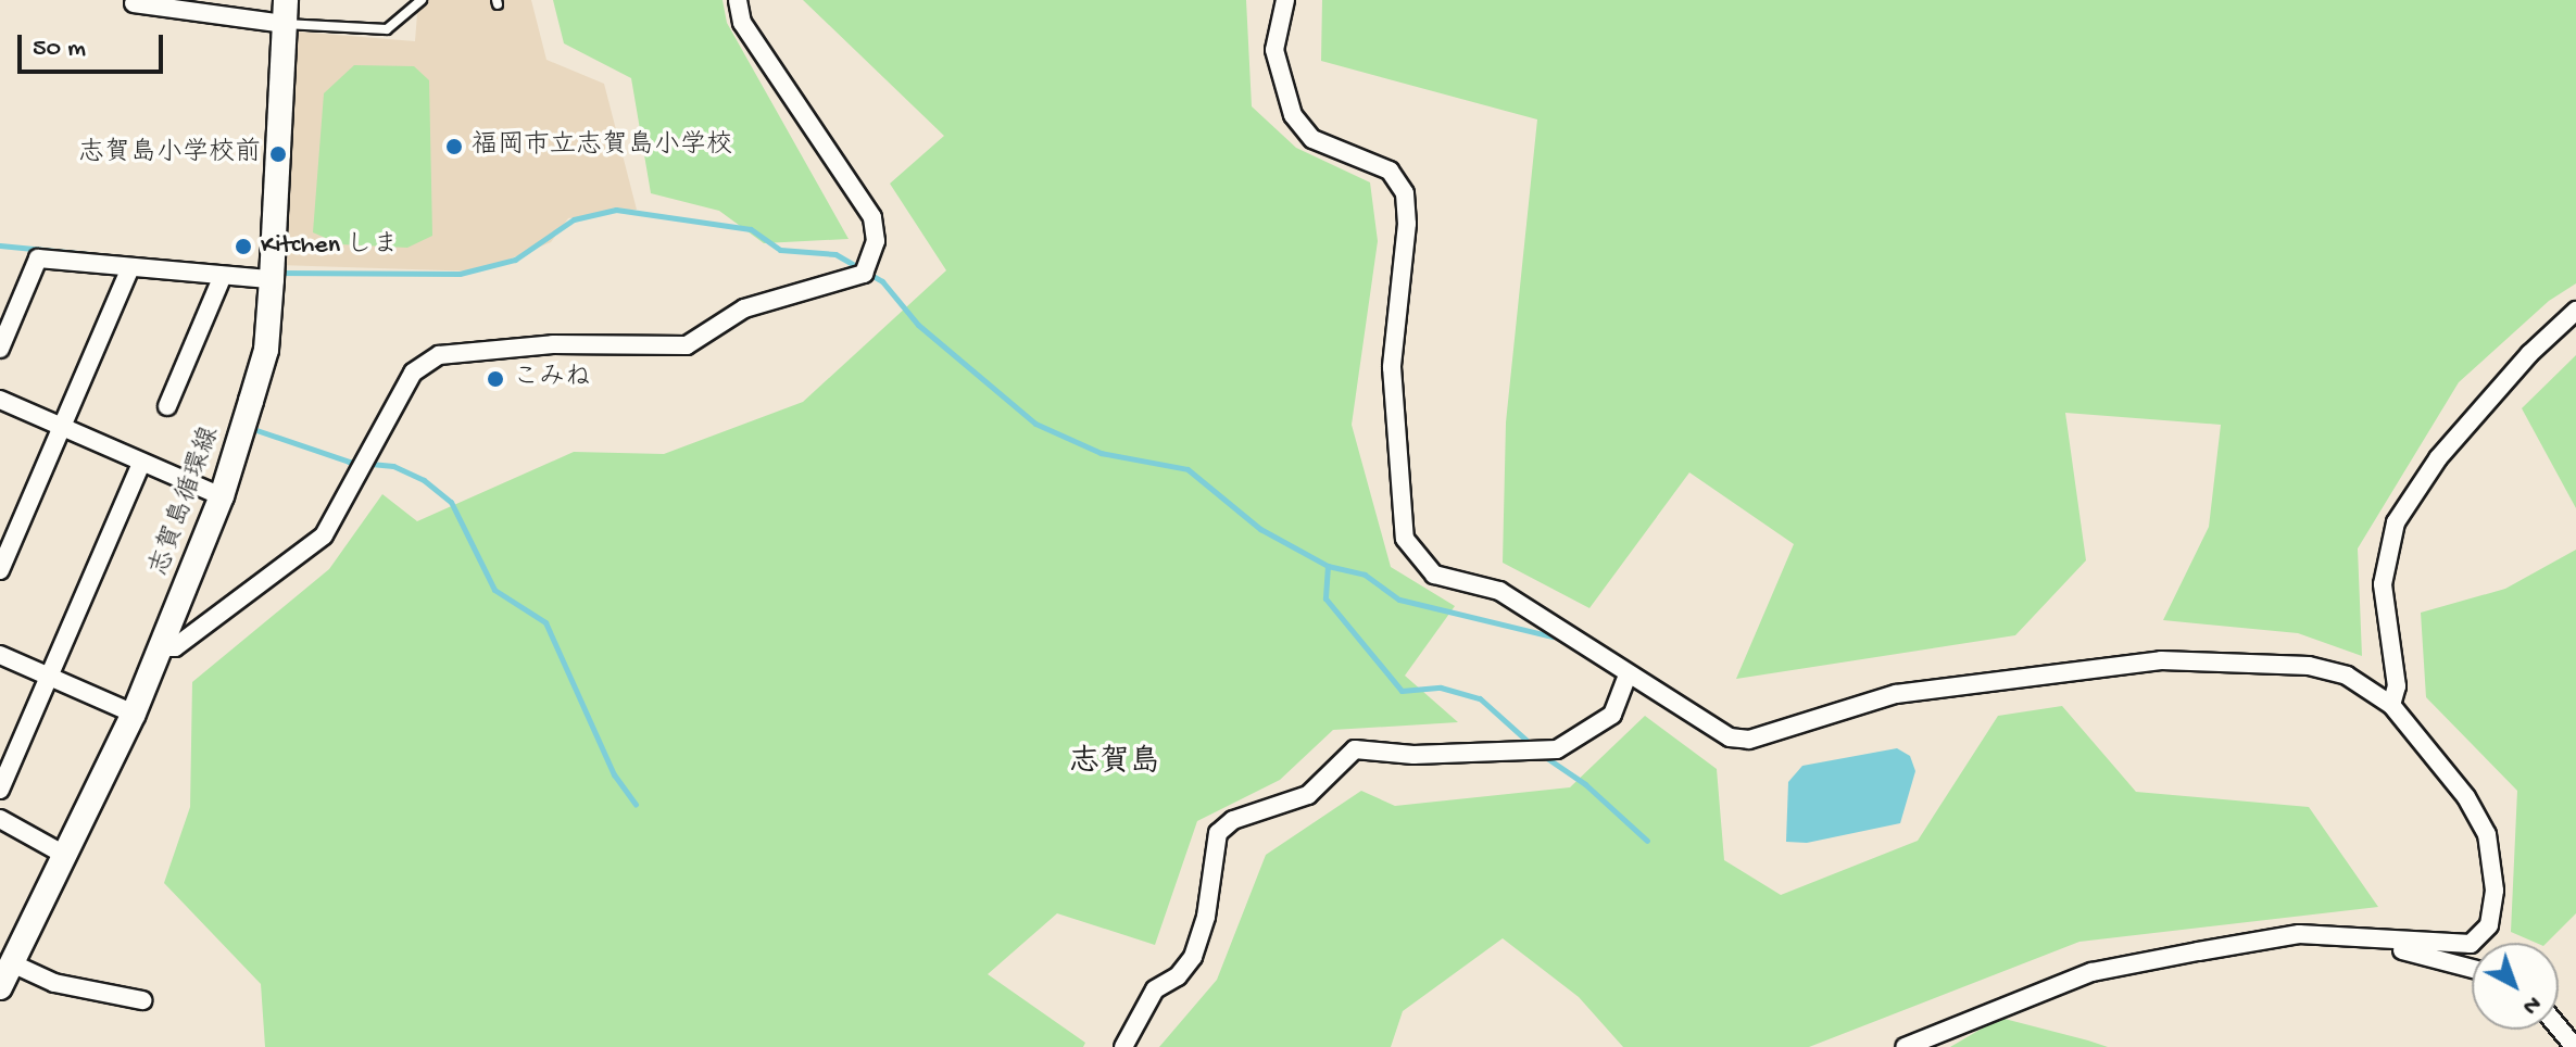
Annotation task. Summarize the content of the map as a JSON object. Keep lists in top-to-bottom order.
{
  "streets": {
    "main road": ["志賀島循環線"]
  },
  "districts": ["志賀島"],
  "places": [
    "福岡市立志賀島小学校",
    "志賀島小学校前",
    "Kitchen しま",
    "こみね"
  ],
  "scale_bar": "50 m",
  "north": "bottom right"
}
